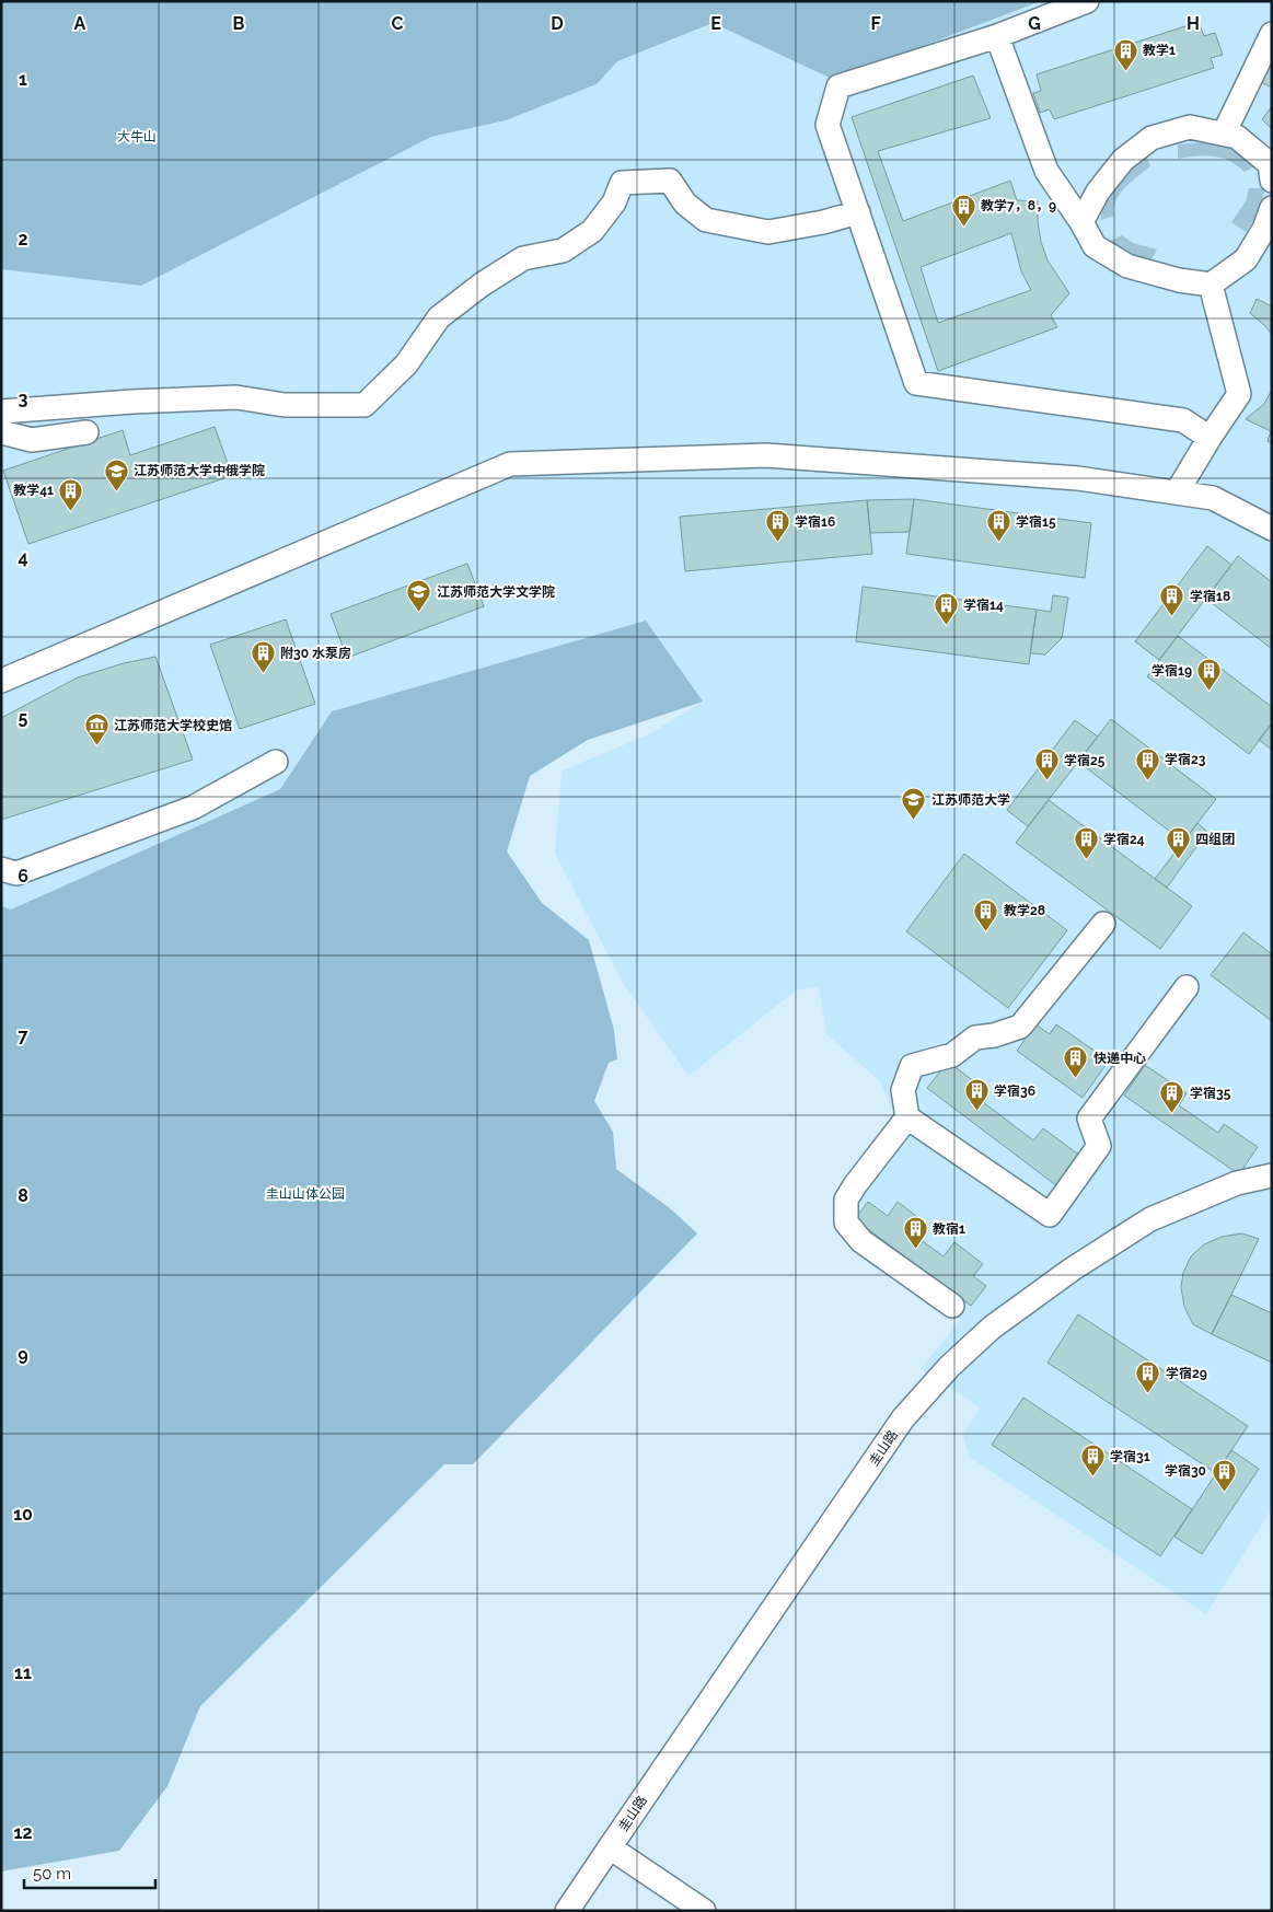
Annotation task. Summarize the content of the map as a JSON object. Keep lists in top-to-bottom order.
{
  "streets": {
    "street": ["圭山路"]
  },
  "parks": ["大牛山", "圭山山体公园"],
  "places": {
    "building": [
      "教学1",
      "教学7，8，9",
      "教学41",
      "学宿16",
      "学宿15",
      "学宿18",
      "学宿14",
      "附30 水泵房",
      "学宿19",
      "学宿23",
      "学宿25",
      "学宿24",
      "四组团",
      "教学28",
      "快递中心",
      "学宿36",
      "学宿35",
      "教宿1",
      "学宿29",
      "学宿31",
      "学宿30"
    ],
    "school or university": ["江苏师范大学中俄学院", "江苏师范大学文学院", "江苏师范大学"],
    "museum": ["江苏师范大学校史馆"]
  },
  "scale_bar": "50 m",
  "grid": {
    "columns": [
      "A",
      "B",
      "C",
      "D",
      "E",
      "F",
      "G",
      "H"
    ],
    "rows": [
      "1",
      "2",
      "3",
      "4",
      "5",
      "6",
      "7",
      "8",
      "9",
      "10",
      "11",
      "12"
    ]
  }
}
